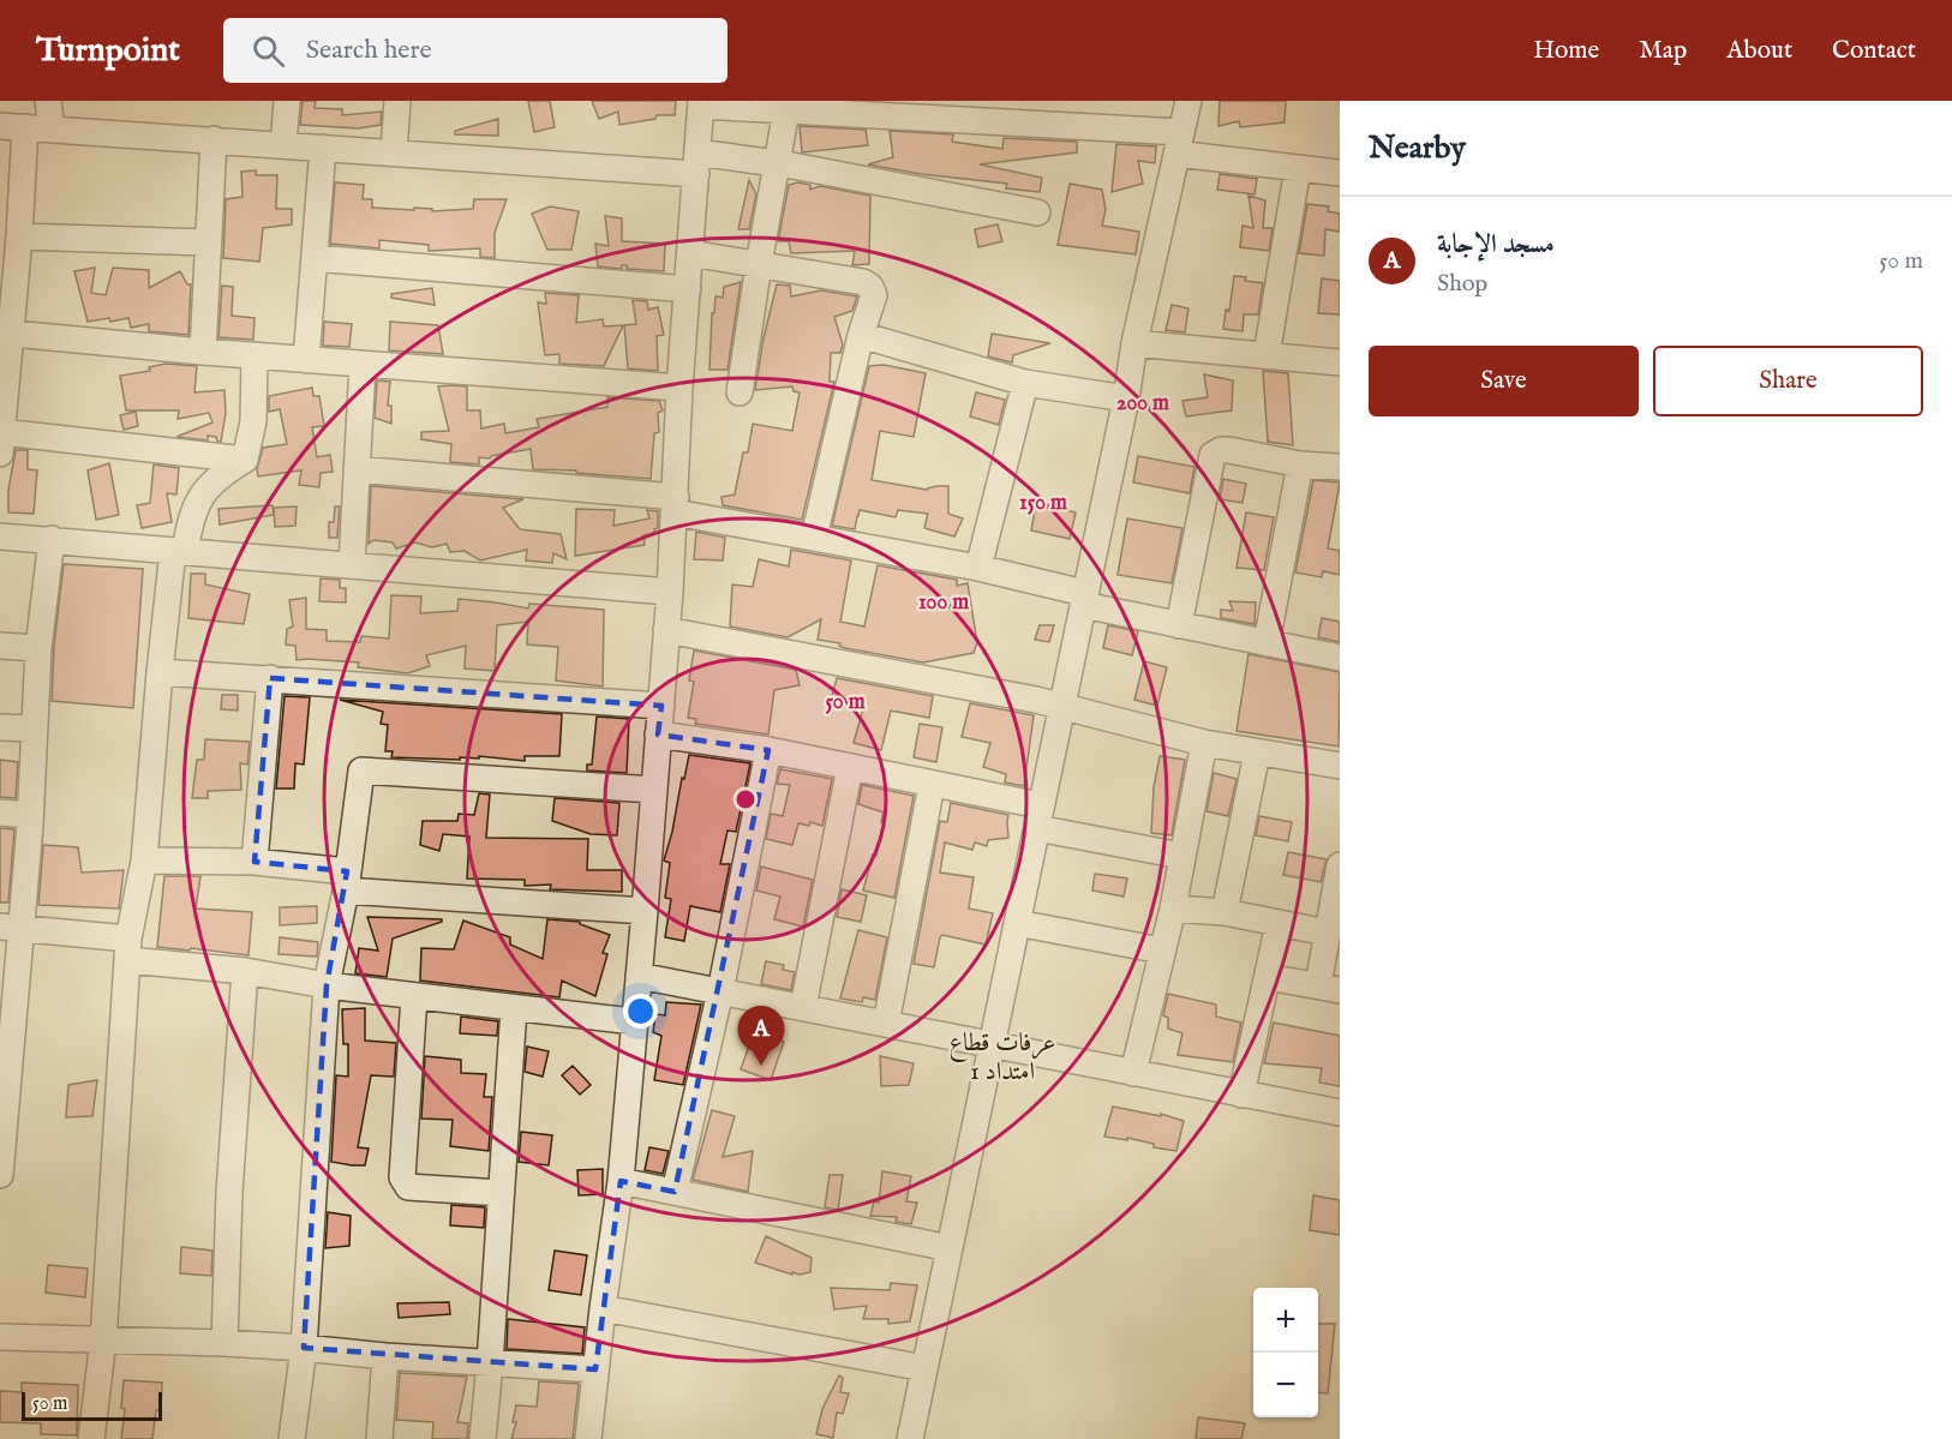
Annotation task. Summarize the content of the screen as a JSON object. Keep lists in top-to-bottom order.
{
  "districts": ["عرفات قطاع 1 امتداد"],
  "scale_bar": "50 m",
  "page": {
    "header": "Turnpoint",
    "search": "Search here",
    "nav": [
      "Home",
      "Map",
      "About",
      "Contact"
    ],
    "heading": "Nearby",
    "list": [
      {
        "mark": "A",
        "name": "مسجد الإجابة",
        "note": "Shop",
        "value": "50 m"
      }
    ],
    "buttons": ["Save", "Share"],
    "pins": "A",
    "map_buttons": ["+", "−"],
    "scale": "50 m"
  },
  "rings": [
    "200 m",
    "150 m",
    "100 m",
    "50 m"
  ]
}
